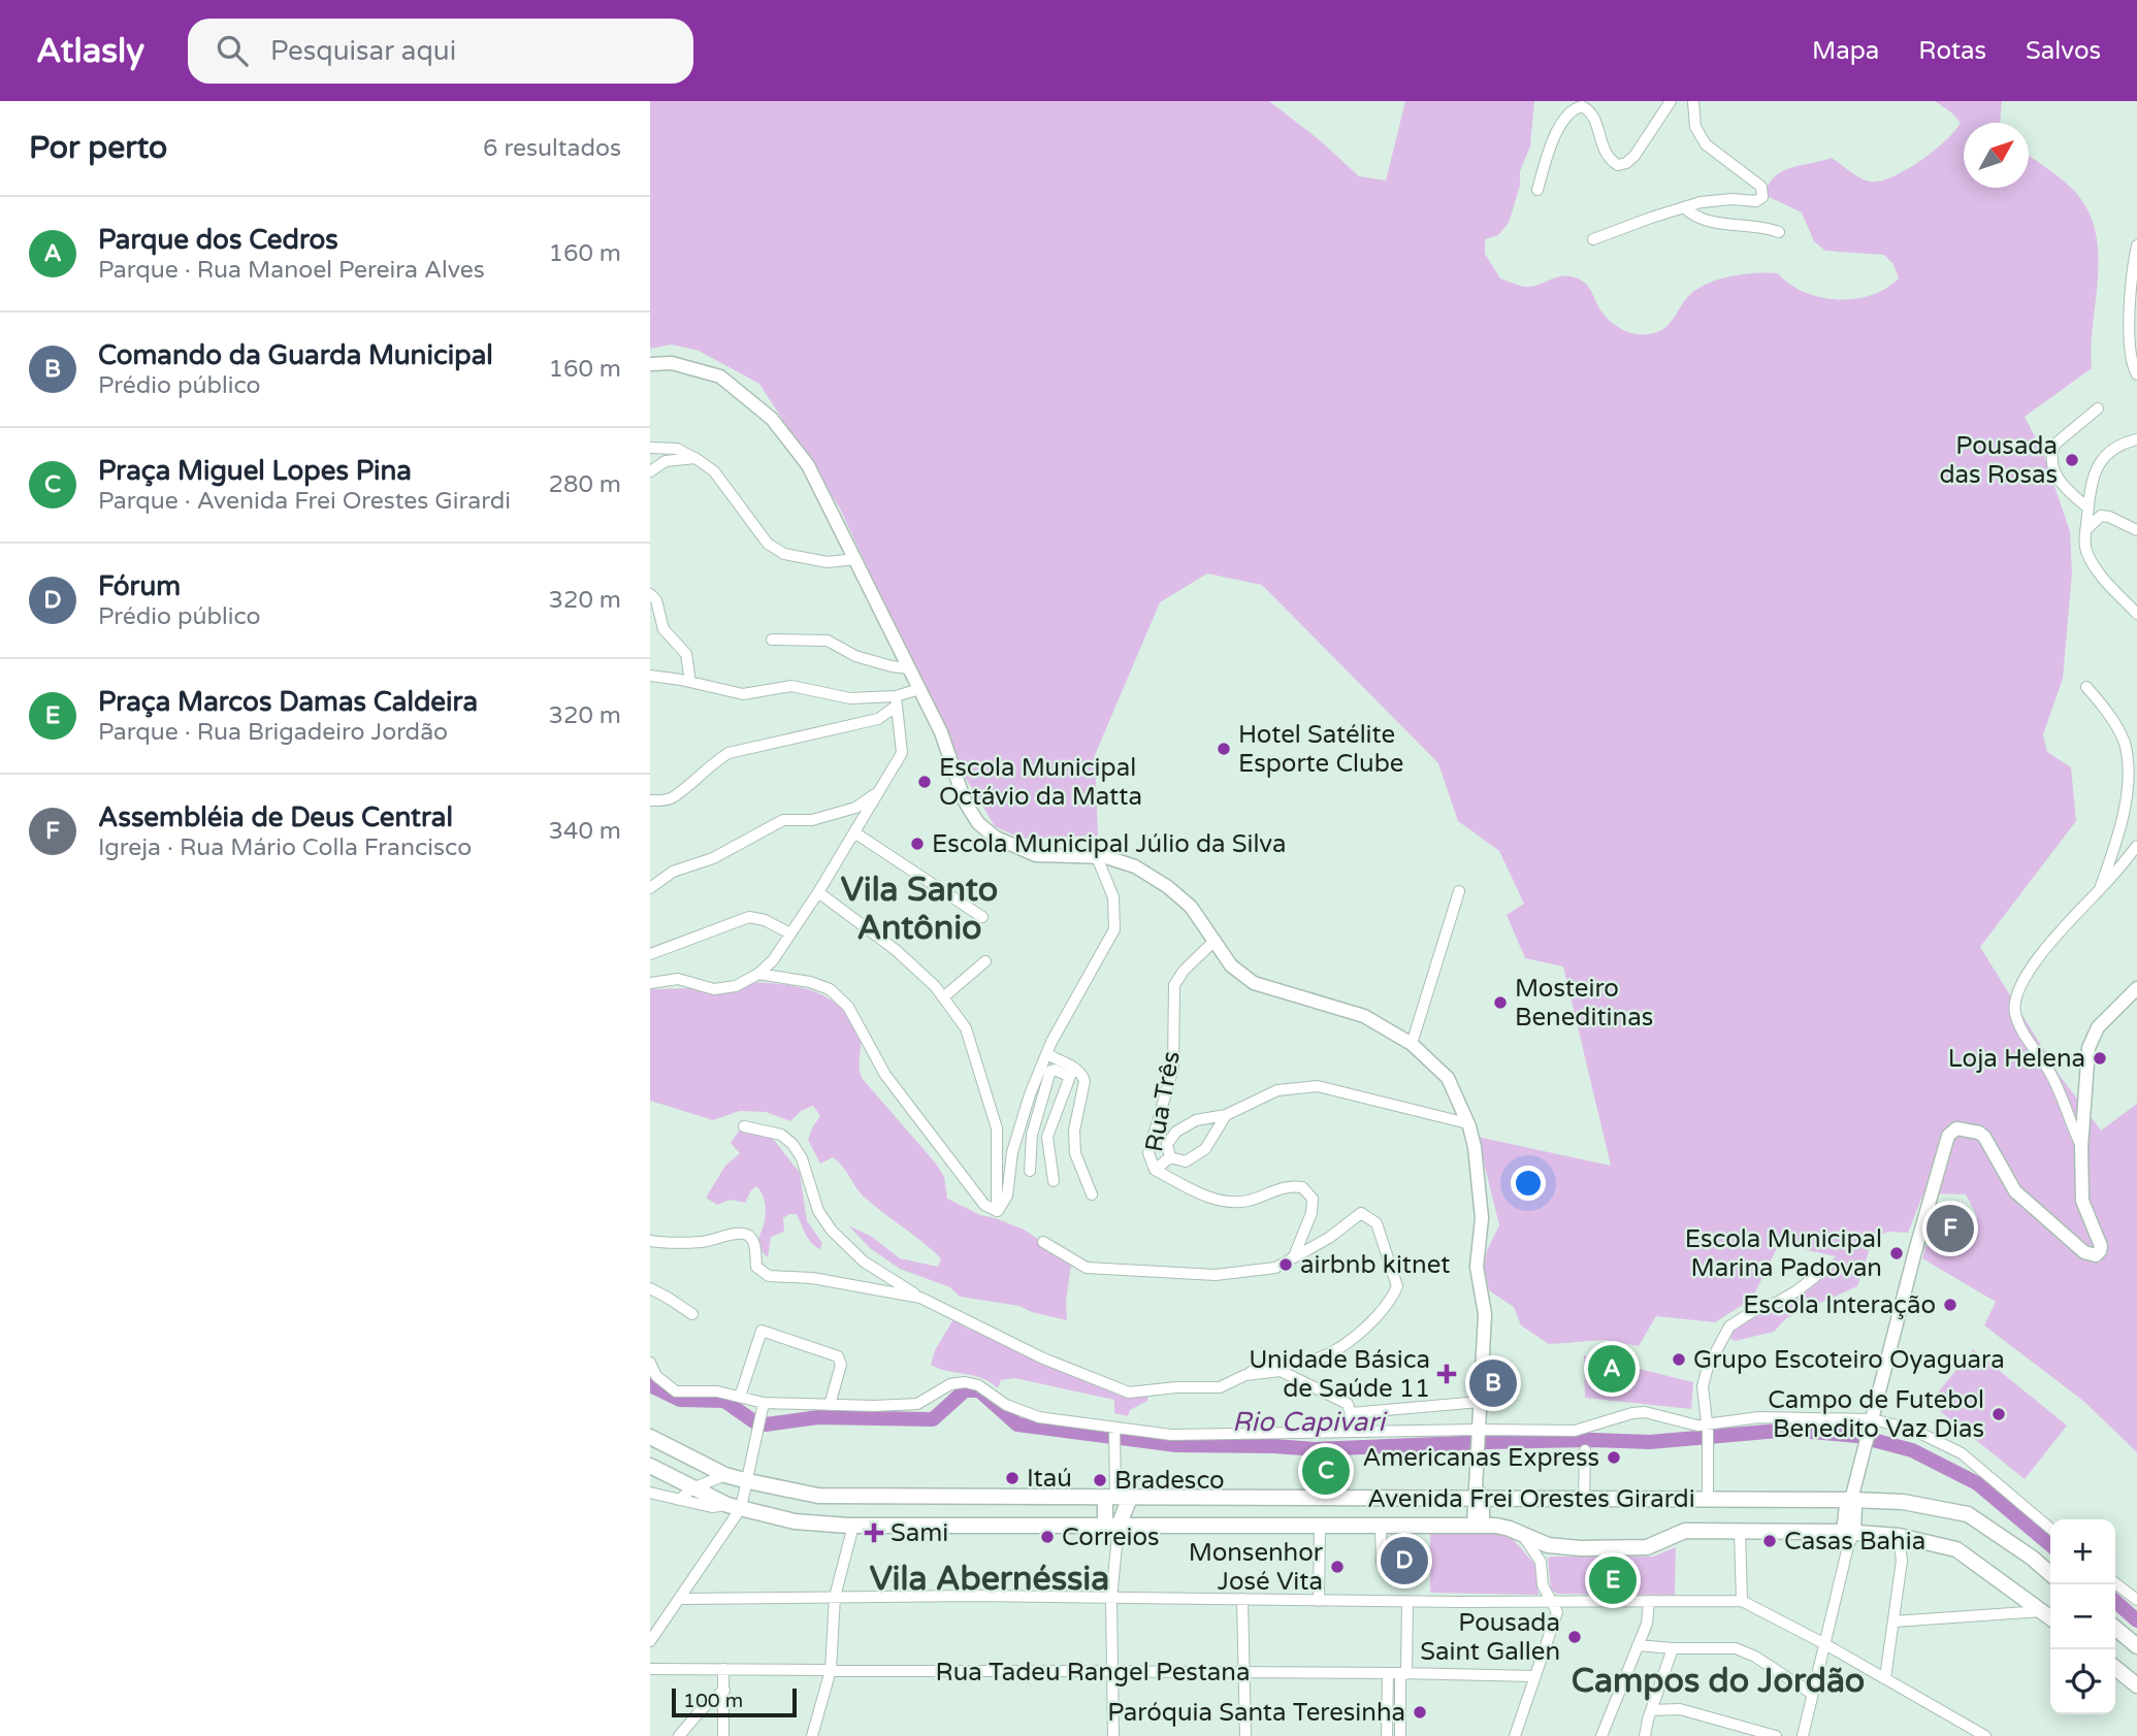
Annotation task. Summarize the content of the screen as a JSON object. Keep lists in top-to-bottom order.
{
  "streets": {
    "main road": ["Avenida Frei Orestes Girardi"],
    "street": ["Rua Três", "Rua Tadeu Rangel Pestana"]
  },
  "districts": ["Vila Santo Antônio", "Vila Abernéssia", "Campos do Jordão"],
  "water": ["Rio Capivari"],
  "places": {
    "other": [
      "Pousada das Rosas",
      "Hotel Satélite Esporte Clube",
      "Escola Municipal Octávio da Matta",
      "Escola Municipal Júlio da Silva",
      "Mosteiro Beneditinas",
      "Loja Helena",
      "Escola Municipal Marina Padovan",
      "airbnb kitnet",
      "Escola Interação",
      "Grupo Escoteiro Oyaguara",
      "Campo de Futebol Benedito Vaz Dias",
      "Americanas Express",
      "Itaú",
      "Bradesco",
      "Correios",
      "Casas Bahia",
      "Monsenhor José Vita",
      "Pousada Saint Gallen",
      "Paróquia Santa Teresinha"
    ],
    "health": ["Unidade Básica de Saúde 11", "Sami"]
  },
  "scale_bar": "100 m",
  "north": "top right",
  "page": {
    "header": "Atlasly",
    "search": "Pesquisar aqui",
    "nav": ["Mapa", "Rotas", "Salvos"],
    "heading": ["Por perto", "6 resultados"],
    "list": [
      {
        "mark": "A",
        "name": "Parque dos Cedros",
        "note": "Parque · Rua Manoel Pereira Alves",
        "value": "160 m"
      },
      {
        "mark": "B",
        "name": "Comando da Guarda Municipal",
        "note": "Prédio público",
        "value": "160 m"
      },
      {
        "mark": "C",
        "name": "Praça Miguel Lopes Pina",
        "note": "Parque · Avenida Frei Orestes Girardi",
        "value": "280 m"
      },
      {
        "mark": "D",
        "name": "Fórum",
        "note": "Prédio público",
        "value": "320 m"
      },
      {
        "mark": "E",
        "name": "Praça Marcos Damas Caldeira",
        "note": "Parque · Rua Brigadeiro Jordão",
        "value": "320 m"
      },
      {
        "mark": "F",
        "name": "Assembléia de Deus Central",
        "note": "Igreja · Rua Mário Colla Francisco",
        "value": "340 m"
      }
    ],
    "pins": [
      "F",
      "A",
      "B",
      "C",
      "D",
      "E"
    ],
    "map_buttons": ["+", "−"],
    "scale": "100 m"
  }
}
